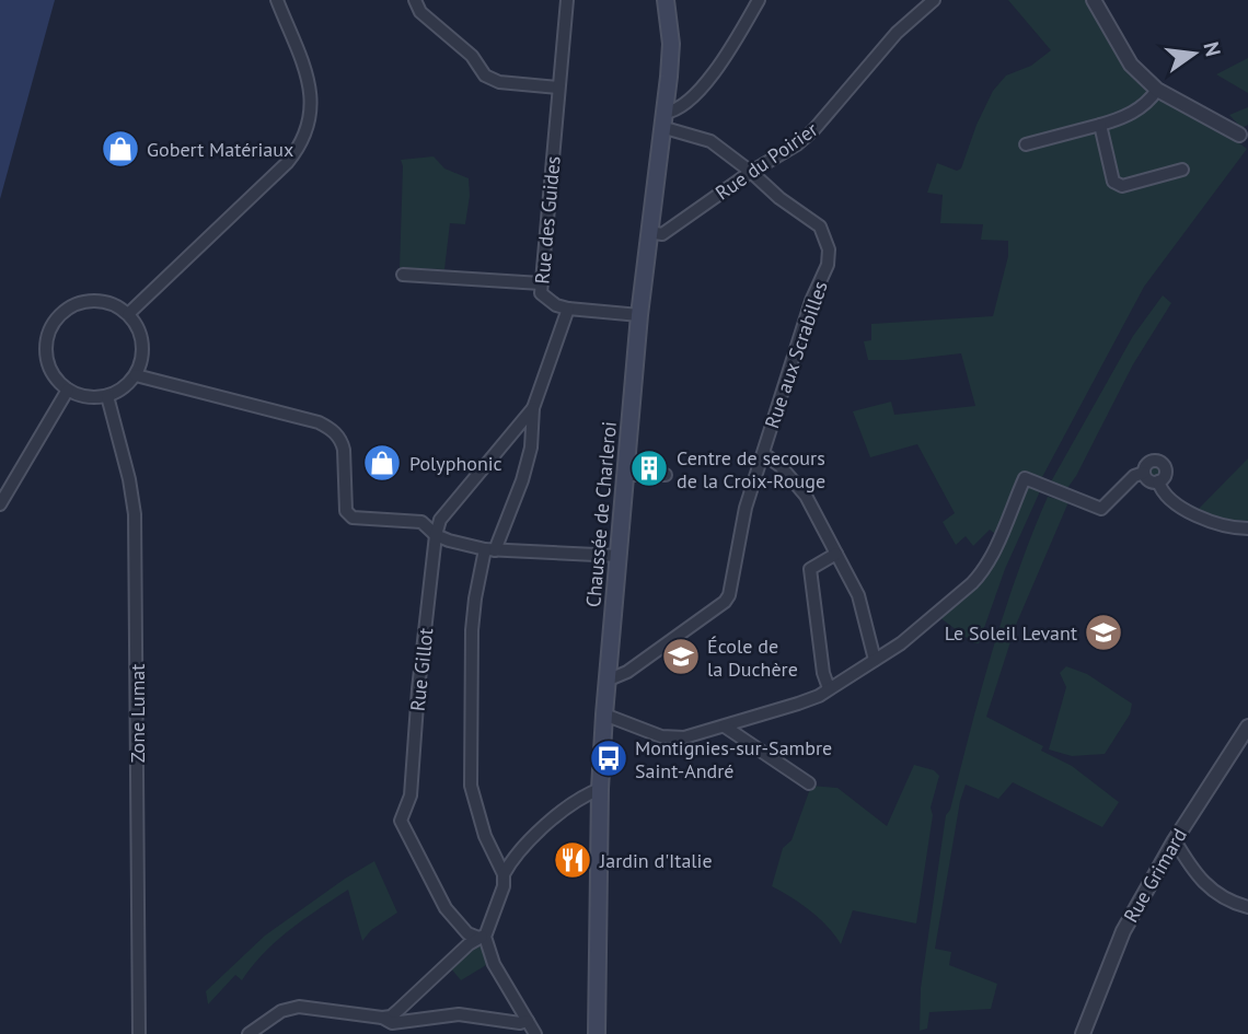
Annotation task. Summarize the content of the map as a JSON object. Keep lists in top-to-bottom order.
{
  "streets": {
    "main road": ["Chaussée de Charleroi"],
    "street": [
      "Rue du Poirier",
      "Rue des Guides",
      "Rue aux Scrabilles",
      "Rue Gillot",
      "Zone Lumat",
      "Rue Grimard"
    ]
  },
  "crossings": [
    ["Rue du Poirier", "Rue aux Scrabilles"],
    ["Rue du Poirier", "Chaussée de Charleroi"],
    ["Rue des Guides", "Rue Gillot"],
    ["Rue aux Scrabilles", "Chaussée de Charleroi"]
  ],
  "places": {
    "shop": ["Gobert Matériaux", "Polyphonic"],
    "building": ["Centre de secours de la Croix-Rouge"],
    "school or university": ["Le Soleil Levant", "École de la Duchère"],
    "bus stop": ["Montignies-sur-Sambre Saint-André"],
    "restaurant": ["Jardin d'Italie"]
  },
  "north": "right"
}
